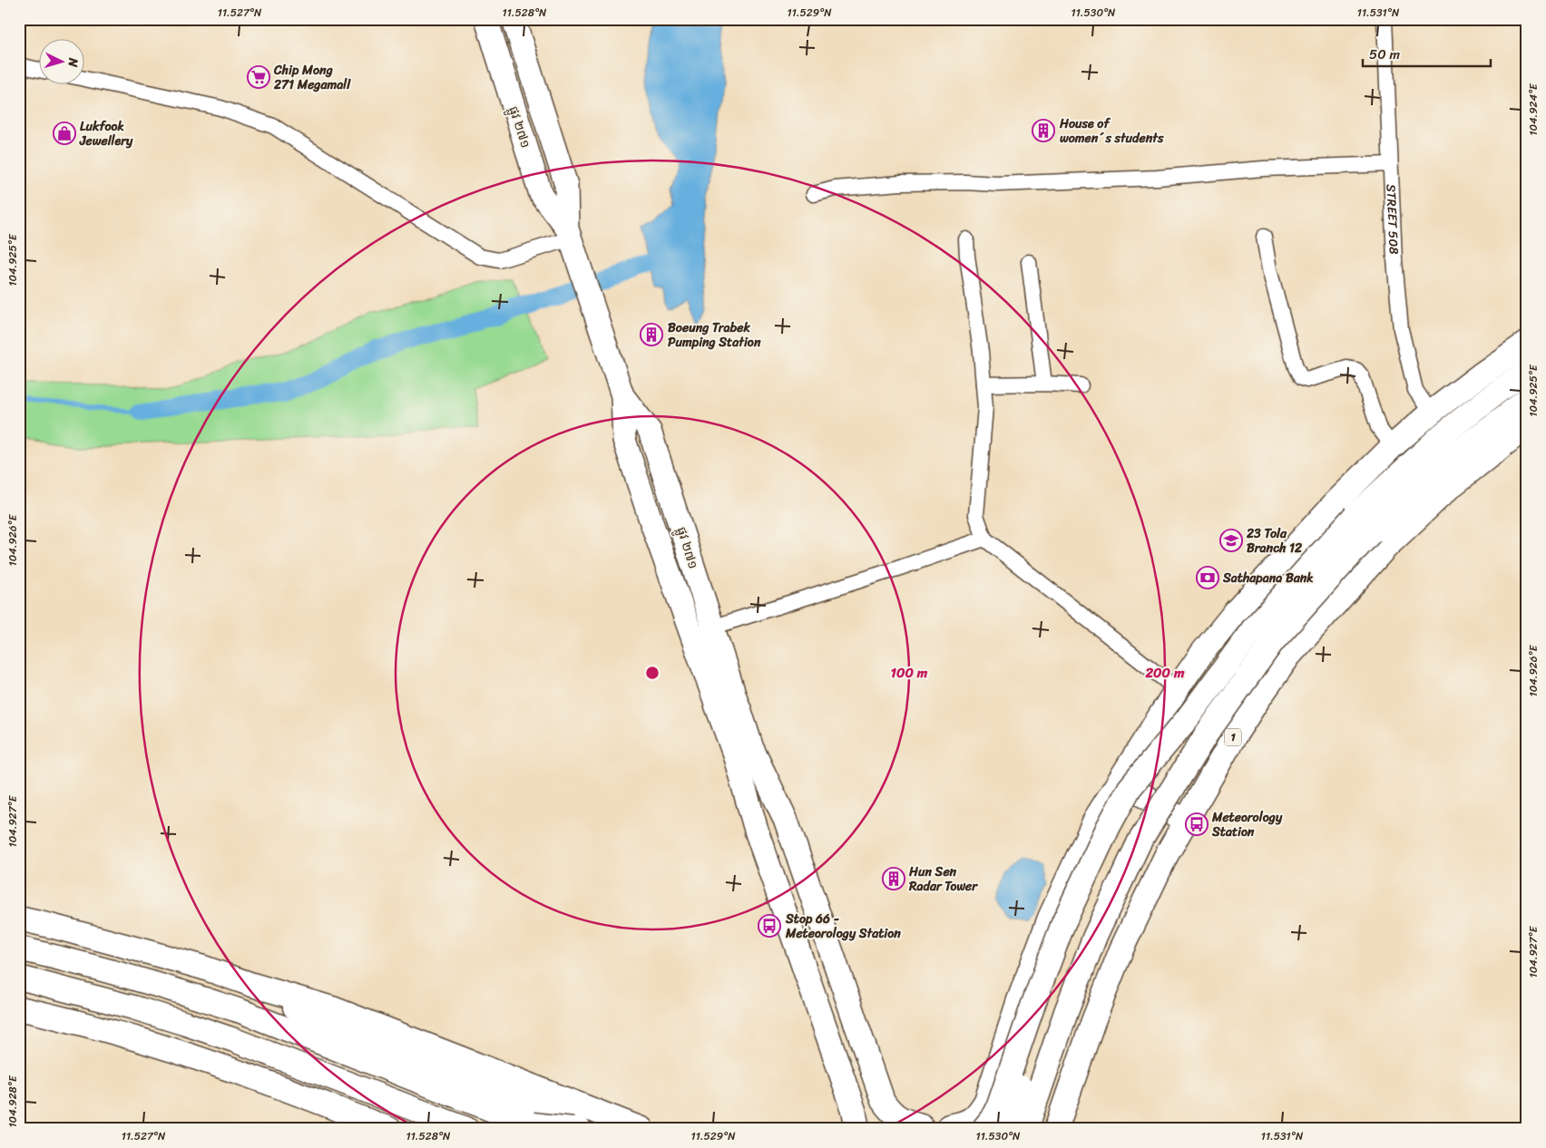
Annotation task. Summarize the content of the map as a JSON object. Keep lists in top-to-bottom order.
{
  "streets": {
    "highway": ["1"],
    "main road": ["ផ្លូវ ២៧១"],
    "street": ["STREET 508"]
  },
  "places": {
    "supermarket": ["Chip Mong 271 Megamall"],
    "building": ["House of women´s students", "Boeung Trabek Pumping Station", "Hun Sen Radar Tower"],
    "shop": ["Lukfook Jewellery"],
    "school or university": ["23 Tola Branch 12"],
    "bank": ["Sathapana Bank"],
    "bus stop": ["Meteorology Station", "Stop 66 - Meteorology Station"]
  },
  "scale_bar": "50 m",
  "north": "right",
  "coordinates": [
    "11.527°N",
    "11.528°N",
    "11.529°N",
    "11.530°N",
    "11.531°N",
    "104.924°E",
    "104.925°E",
    "104.926°E",
    "104.927°E",
    "104.928°E"
  ],
  "rings": ["100 m", "200 m"]
}
